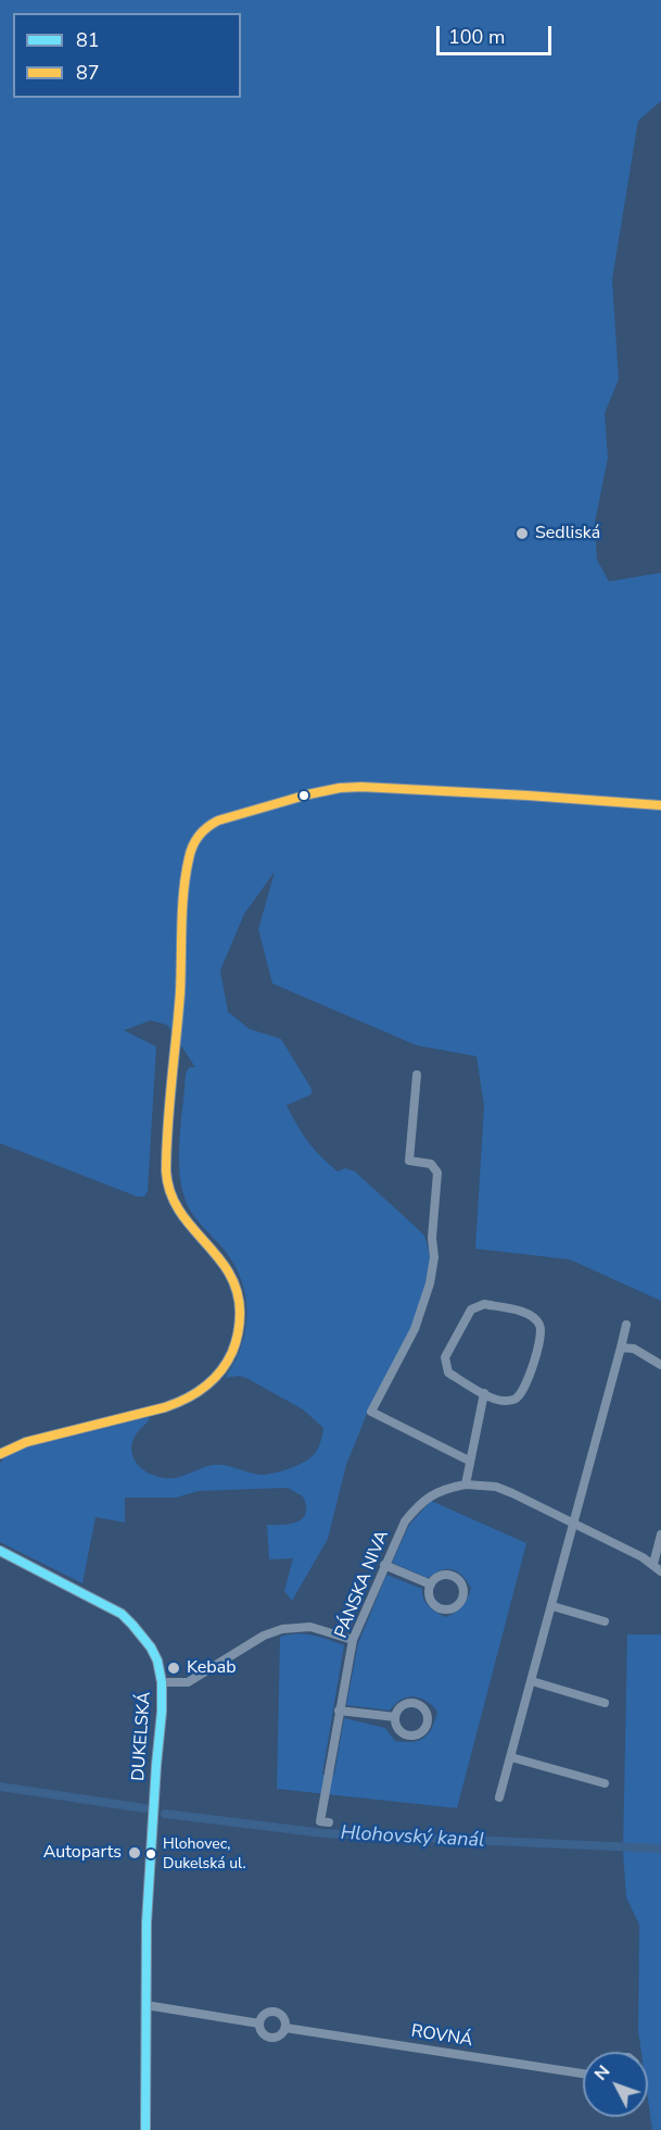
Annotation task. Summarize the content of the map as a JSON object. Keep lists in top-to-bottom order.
{
  "streets": {
    "main road": ["DUKELSKÁ"],
    "street": ["PÁNSKA NIVA", "ROVNÁ"]
  },
  "crossings": [
    ["DUKELSKÁ", "ROVNÁ"]
  ],
  "water": ["Hlohovský kanál"],
  "places": [
    "Sedliská",
    "Kebab",
    "Autoparts",
    "Hlohovec, Dukelská ul."
  ],
  "lines": ["transit line 87", "transit line 81"],
  "legend": ["81", "87"],
  "scale_bar": "100 m",
  "north": "top left"
}
